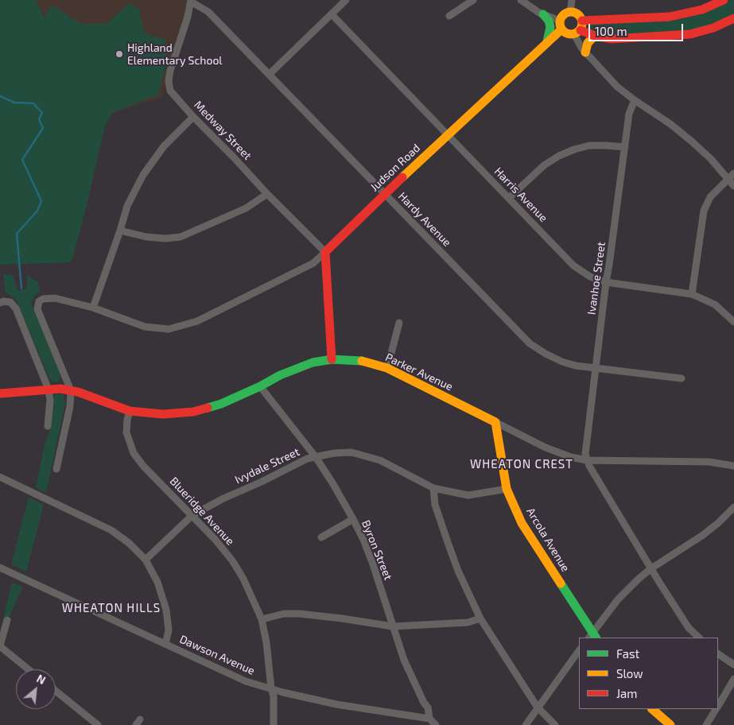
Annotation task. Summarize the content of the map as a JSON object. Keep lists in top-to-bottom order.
{
  "streets": {
    "street": [
      "Medway Street",
      "Judson Road",
      "Harris Avenue",
      "Hardy Avenue",
      "Ivanhoe Street",
      "Parker Avenue",
      "Ivydale Street",
      "Blueridge Avenue",
      "Arcola Avenue",
      "Byron Street",
      "Dawson Avenue"
    ]
  },
  "crossings": [
    ["Medway Street", "Judson Road"],
    ["Medway Street", "Hardy Avenue"],
    ["Judson Road", "Harris Avenue"],
    ["Judson Road", "Hardy Avenue"],
    ["Harris Avenue", "Ivanhoe Street"],
    ["Hardy Avenue", "Ivanhoe Street"],
    ["Ivanhoe Street", "Parker Avenue"],
    ["Parker Avenue", "Blueridge Avenue"],
    ["Parker Avenue", "Arcola Avenue"],
    ["Parker Avenue", "Byron Street"],
    ["Ivydale Street", "Blueridge Avenue"],
    ["Ivydale Street", "Arcola Avenue"],
    ["Ivydale Street", "Byron Street"],
    ["Blueridge Avenue", "Dawson Avenue"],
    ["Byron Street", "Dawson Avenue"]
  ],
  "districts": ["WHEATON CREST", "WHEATON HILLS"],
  "places": ["Highland Elementary School"],
  "legend": ["Fast", "Slow", "Jam"],
  "scale_bar": "100 m",
  "north": "top right"
}
